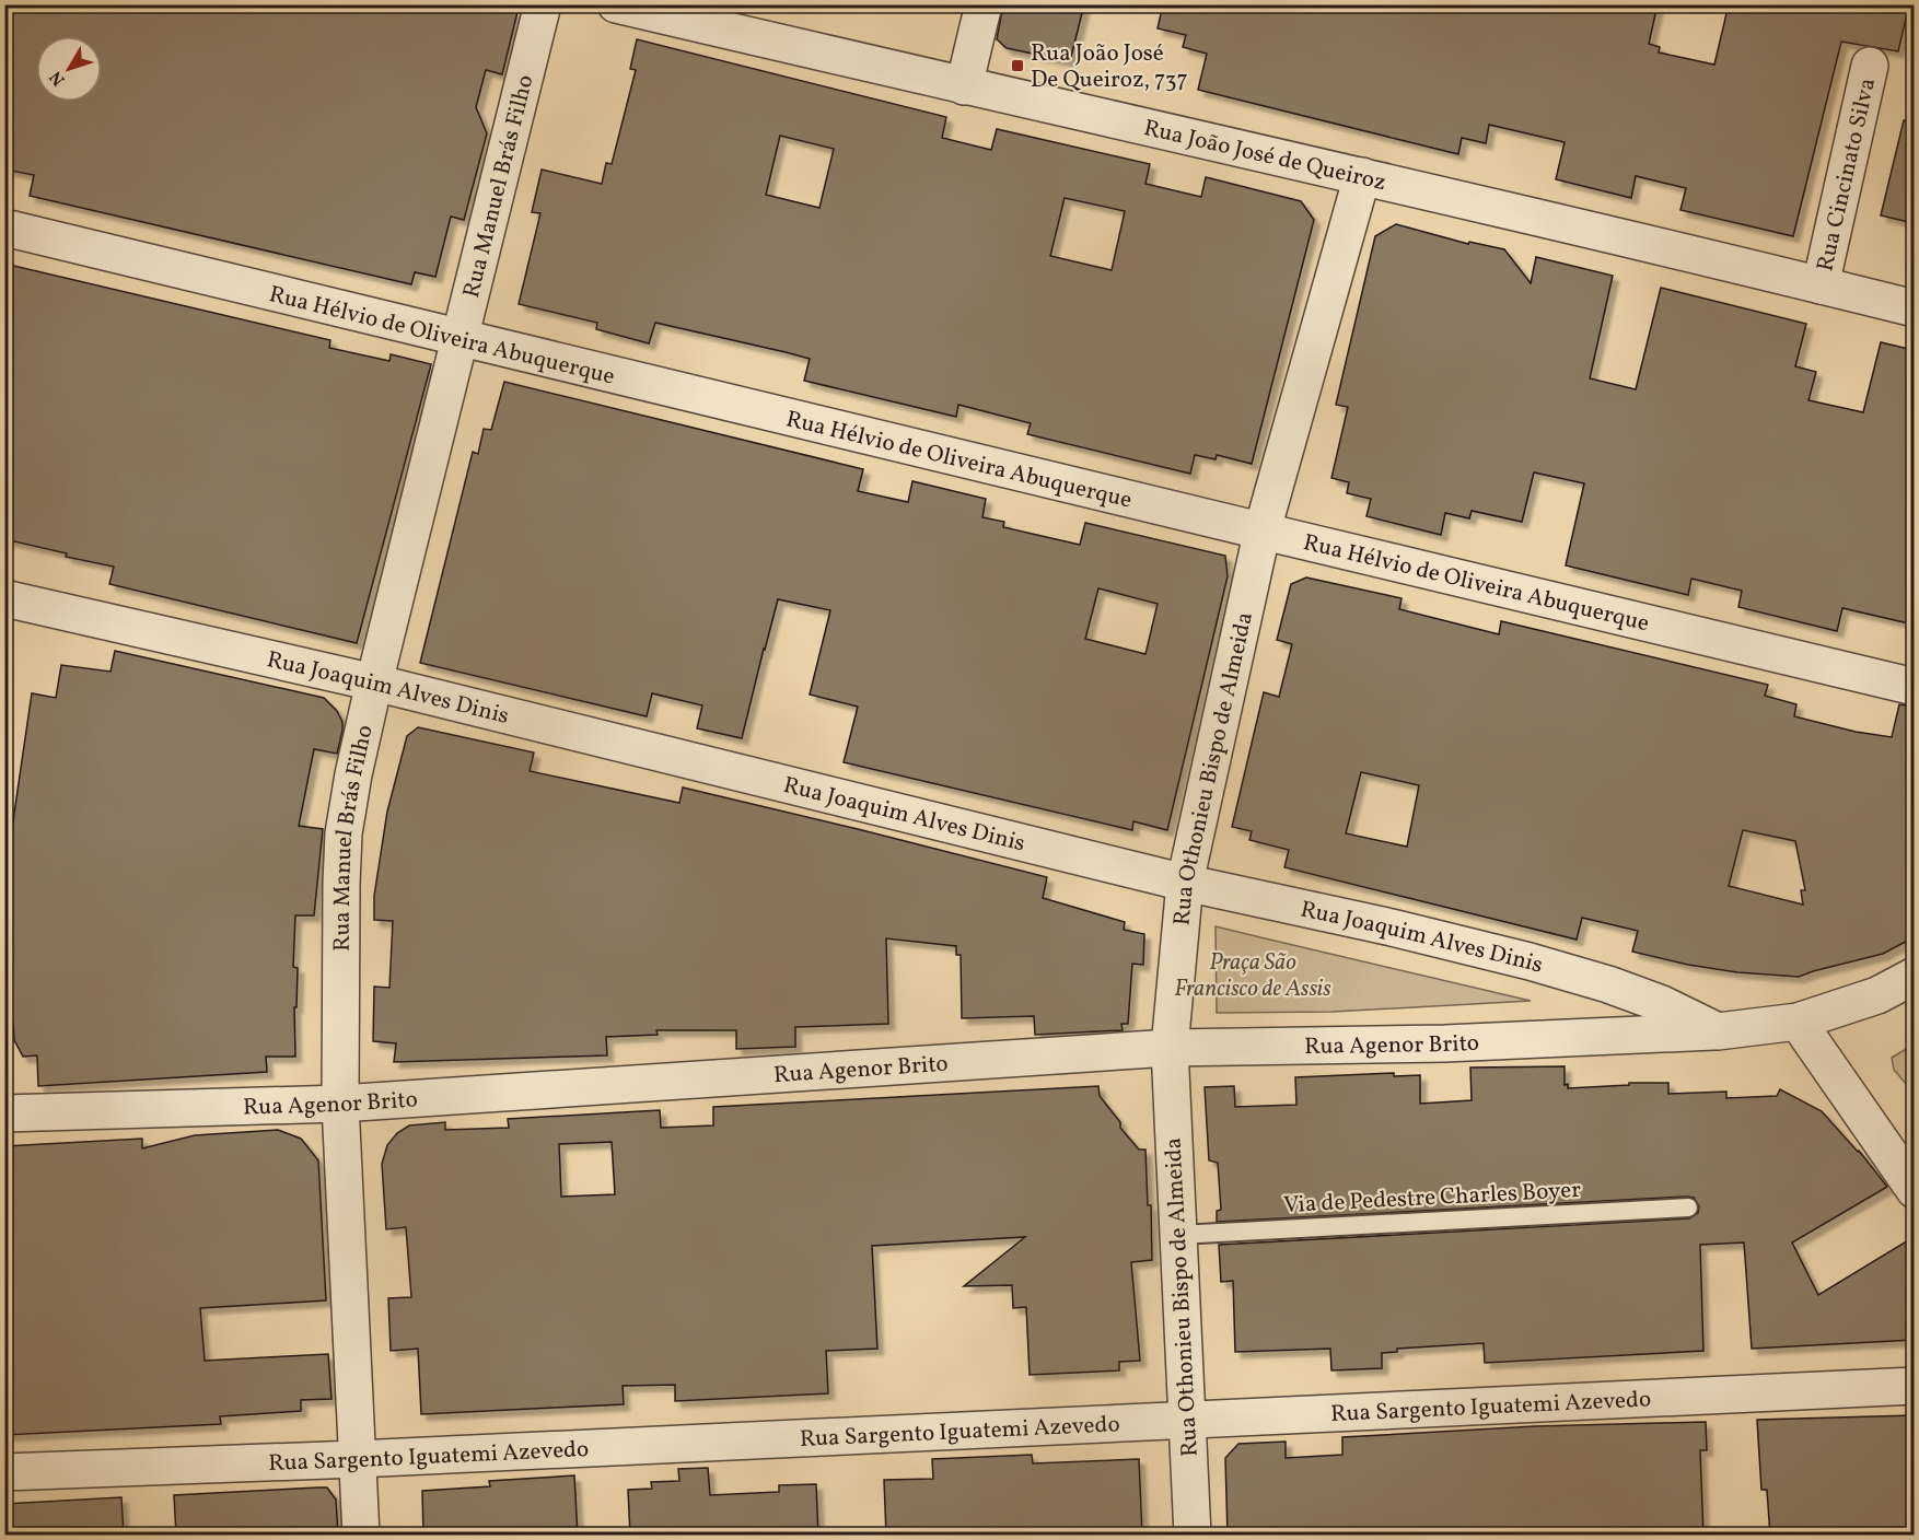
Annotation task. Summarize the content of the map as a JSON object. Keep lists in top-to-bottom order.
{
  "streets": {
    "street": [
      "Rua João José de Queiroz",
      "Rua Cincinato Silva",
      "Rua Manuel Brás Filho",
      "Rua Hélvio de Oliveira Abuquerque",
      "Rua Joaquim Alves Dinis",
      "Rua Othonieu Bispo de Almeida",
      "Rua Agenor Brito",
      "Rua Sargento Iguatemi Azevedo"
    ],
    "lane": ["Via de Pedestre Charles Boyer"]
  },
  "crossings": [
    ["Rua João José de Queiroz", "Rua Cincinato Silva"],
    ["Rua João José de Queiroz", "Rua Othonieu Bispo de Almeida"],
    ["Rua Manuel Brás Filho", "Rua Hélvio de Oliveira Abuquerque"],
    ["Rua Manuel Brás Filho", "Rua Joaquim Alves Dinis"],
    ["Rua Manuel Brás Filho", "Rua Agenor Brito"],
    ["Rua Manuel Brás Filho", "Rua Sargento Iguatemi Azevedo"],
    ["Rua Hélvio de Oliveira Abuquerque", "Rua Othonieu Bispo de Almeida"],
    ["Rua Joaquim Alves Dinis", "Rua Othonieu Bispo de Almeida"],
    ["Rua Joaquim Alves Dinis", "Rua Agenor Brito"],
    ["Rua Othonieu Bispo de Almeida", "Rua Agenor Brito"],
    ["Rua Othonieu Bispo de Almeida", "Via de Pedestre Charles Boyer"],
    ["Rua Othonieu Bispo de Almeida", "Rua Sargento Iguatemi Azevedo"]
  ],
  "parks": ["Praça São Francisco de Assis"],
  "places": {
    "transit": ["Rua João José De Queiroz, 737"]
  },
  "north": "bottom left"
}
